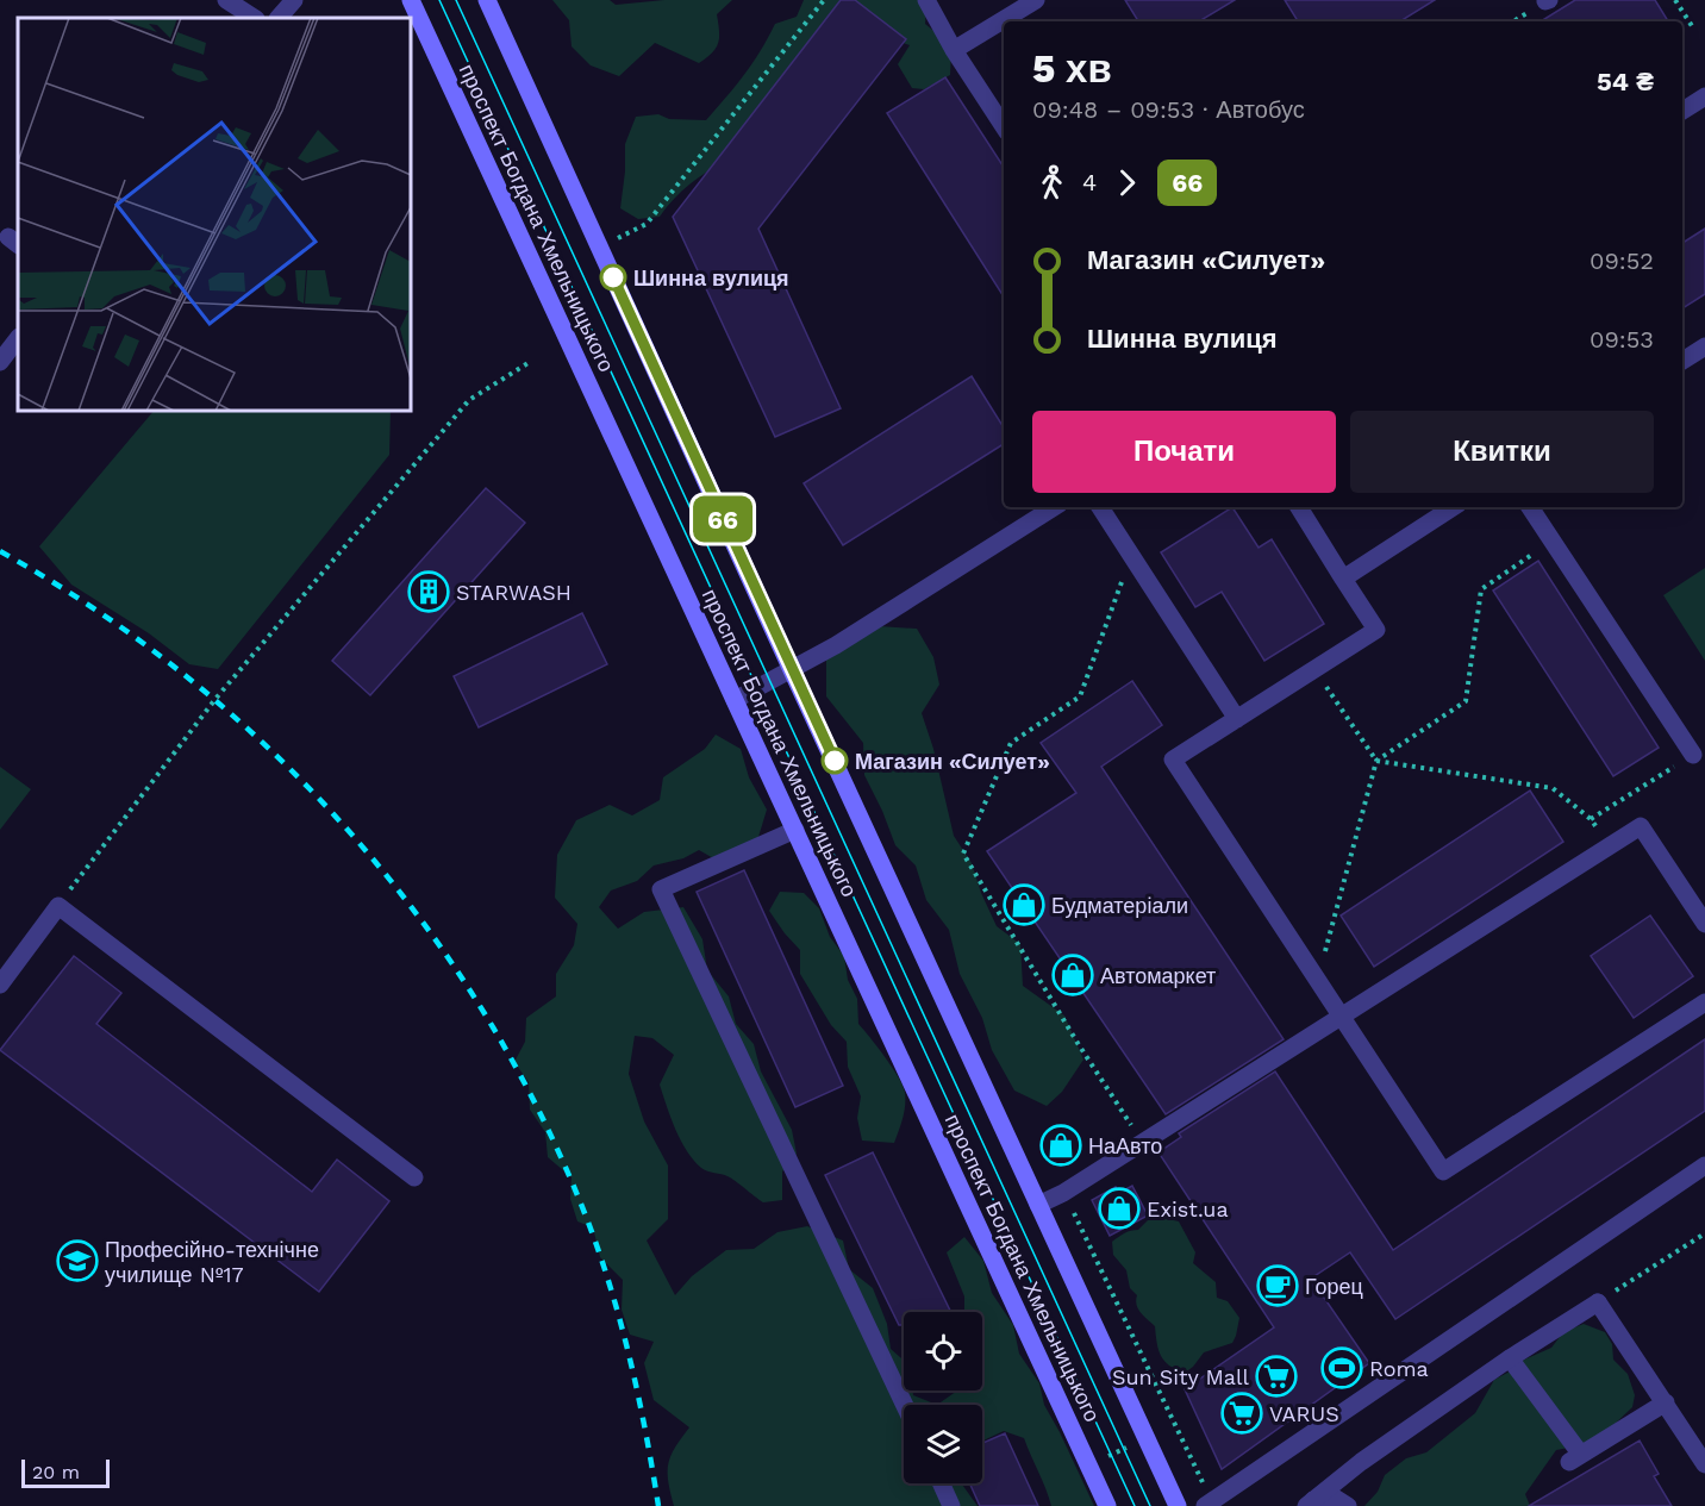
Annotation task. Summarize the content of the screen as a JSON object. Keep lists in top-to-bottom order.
{
  "streets": {
    "main road": ["проспект Богдана Хмельницького"]
  },
  "places": {
    "other": ["Шинна вулиця", "Магазин «Силует»"],
    "building": ["STARWASH"],
    "shop": [
      "Будматеріали",
      "Автомаркет",
      "НаАвто",
      "Exist.ua"
    ],
    "school or university": ["Професійно-технічне училище №17"],
    "cafe": ["Горец"],
    "sports": ["Roma"],
    "supermarket": ["Sun Sity Mall", "VARUS"]
  },
  "lines": ["bus line 66"],
  "scale_bar": "20 m",
  "page": {
    "on_map": "66",
    "heading": ["5 хв", "09:48 – 09:53 · Автобус", "54 ₴"],
    "legs": ["4", "66"],
    "list": [
      {
        "name": "Магазин «Силует»",
        "value": "09:52"
      },
      {
        "name": "Шинна вулиця",
        "value": "09:53"
      }
    ],
    "buttons": ["Почати", "Квитки"],
    "scale": "20 m"
  }
}
